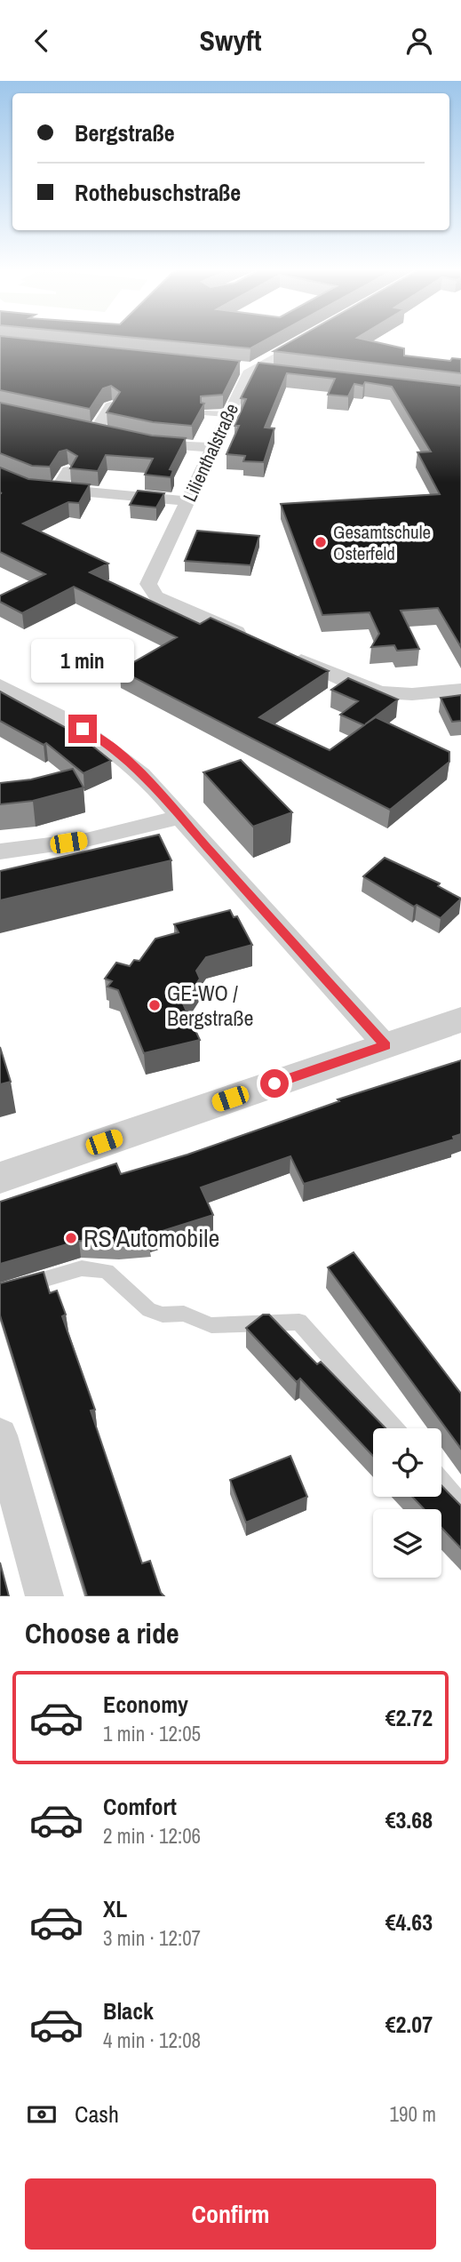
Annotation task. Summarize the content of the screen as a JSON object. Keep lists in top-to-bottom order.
{
  "streets": {
    "street": ["Lilienthalstraße"]
  },
  "places": ["Gesamtschule Osterfeld", "GE-WO / Bergstraße", "RS Automobile"],
  "page": {
    "header": "Swyft",
    "banner": ["Bergstraße", "Rothebuschstraße"],
    "bubble": "1 min",
    "heading": "Choose a ride",
    "list": [
      {
        "name": "Economy",
        "note": "1 min · 12:05",
        "value": "€2.72"
      },
      {
        "name": "Comfort",
        "note": "2 min · 12:06",
        "value": "€3.68"
      },
      {
        "name": "XL",
        "note": "3 min · 12:07",
        "value": "€4.63"
      },
      {
        "name": "Black",
        "note": "4 min · 12:08",
        "value": "€2.07"
      }
    ],
    "pay": ["Cash", "190 m"],
    "buttons": "Confirm"
  }
}
